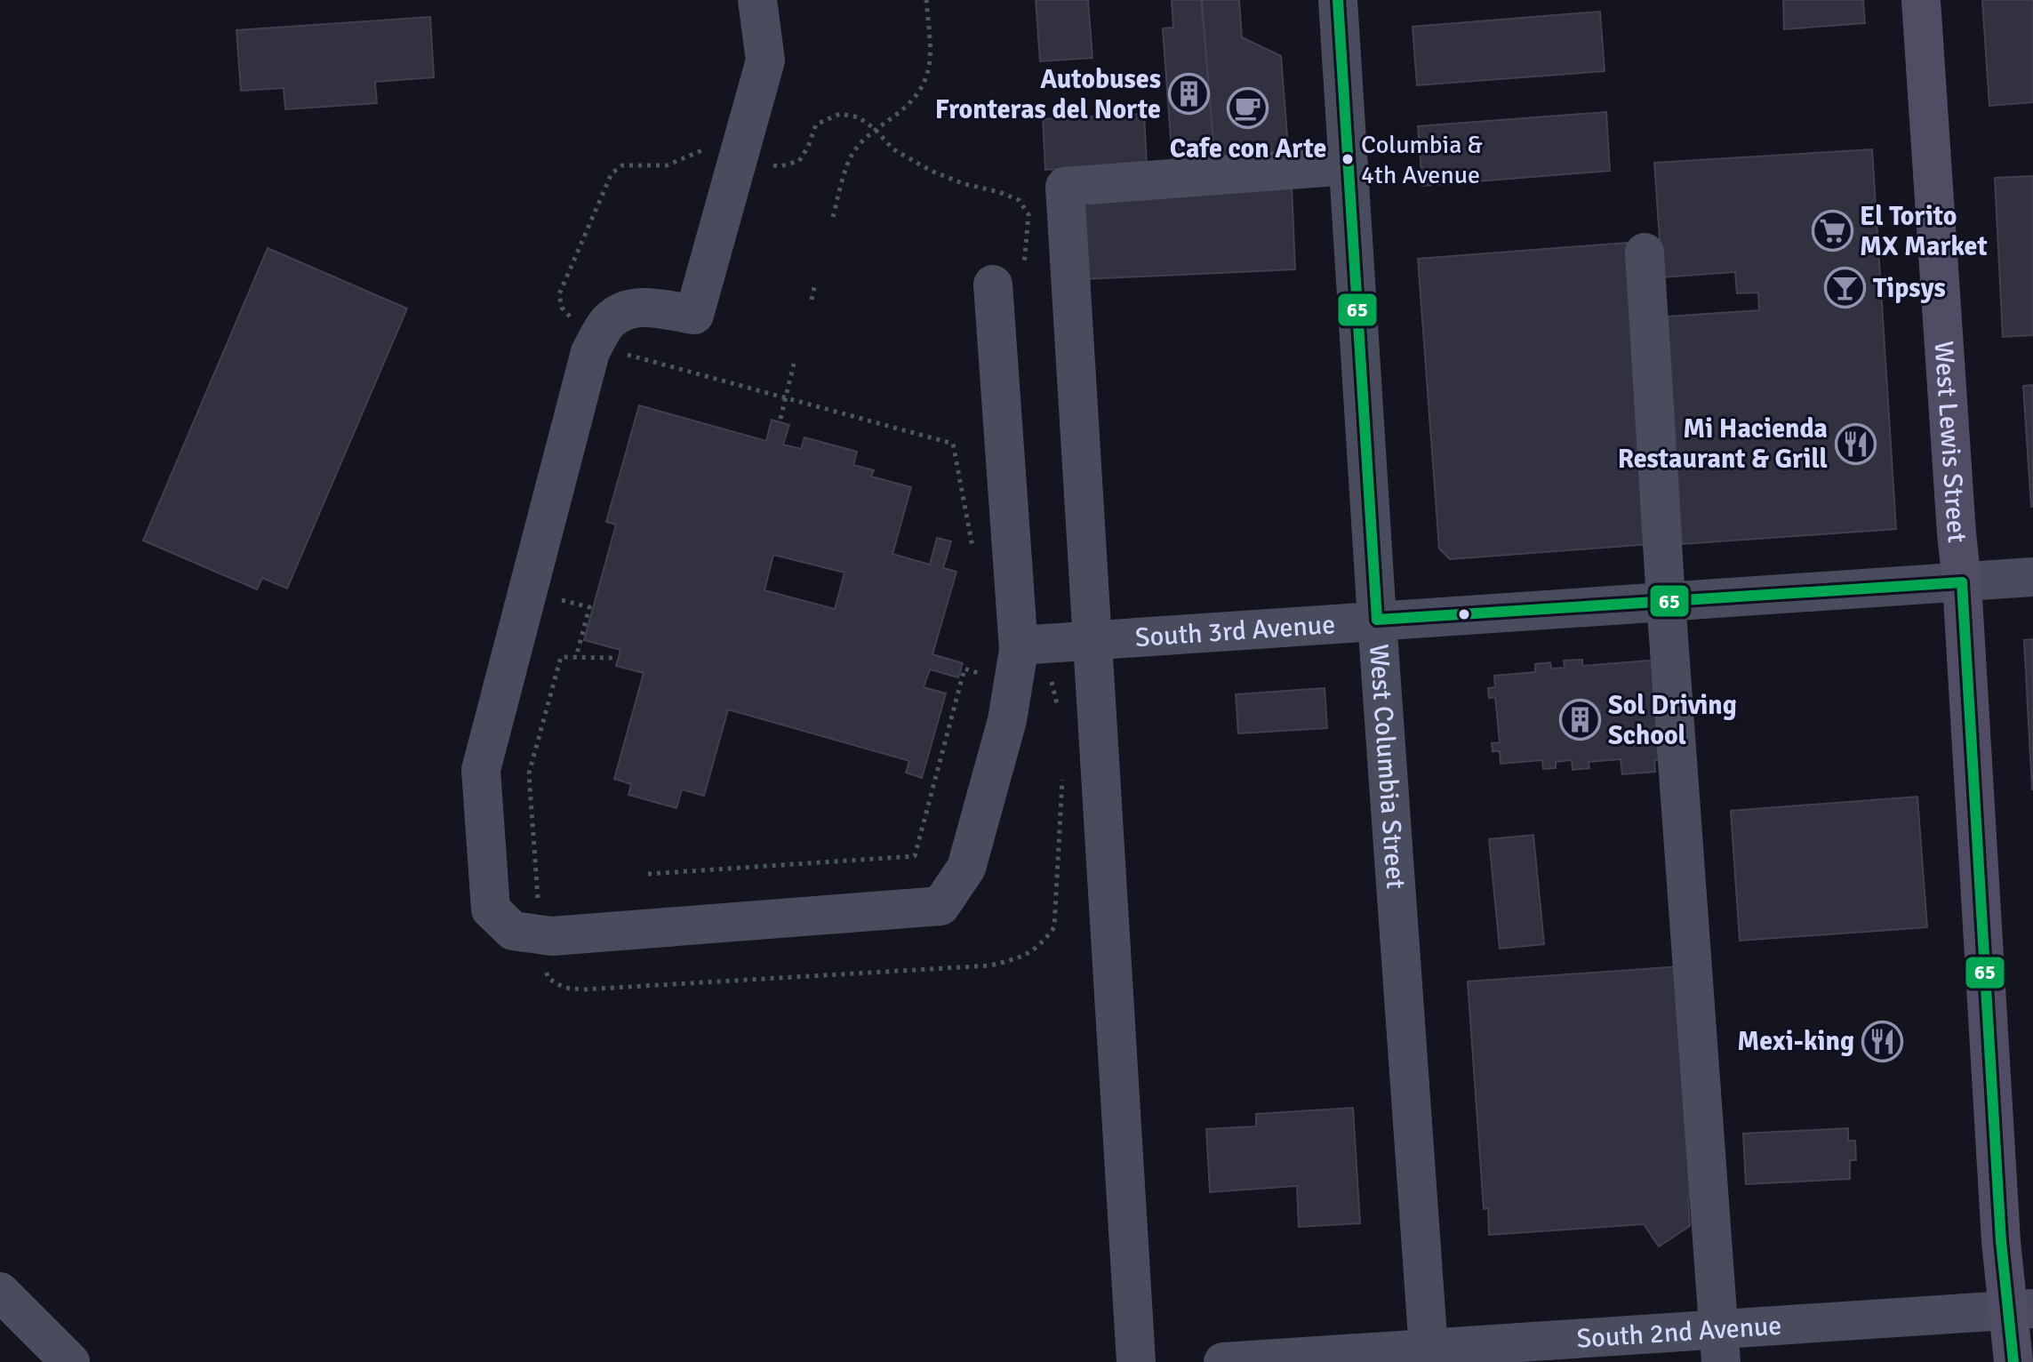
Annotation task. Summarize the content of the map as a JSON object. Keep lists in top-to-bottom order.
{
  "streets": {
    "main road": ["West Lewis Street"],
    "street": ["South 3rd Avenue", "West Columbia Street", "South 2nd Avenue"]
  },
  "crossings": [
    ["West Lewis Street", "South 3rd Avenue"],
    ["West Lewis Street", "South 2nd Avenue"],
    ["South 3rd Avenue", "West Columbia Street"],
    ["West Columbia Street", "South 2nd Avenue"]
  ],
  "places": {
    "building": ["Autobuses Fronteras del Norte", "Sol Driving School"],
    "cafe": ["Cafe con Arte"],
    "other": ["Columbia & 4th Avenue"],
    "supermarket": ["El Torito MX Market"],
    "bar": ["Tipsys"],
    "restaurant": ["Mi Hacienda Restaurant & Grill", "Mexi-king"]
  },
  "lines": ["transit line 65"]
}
